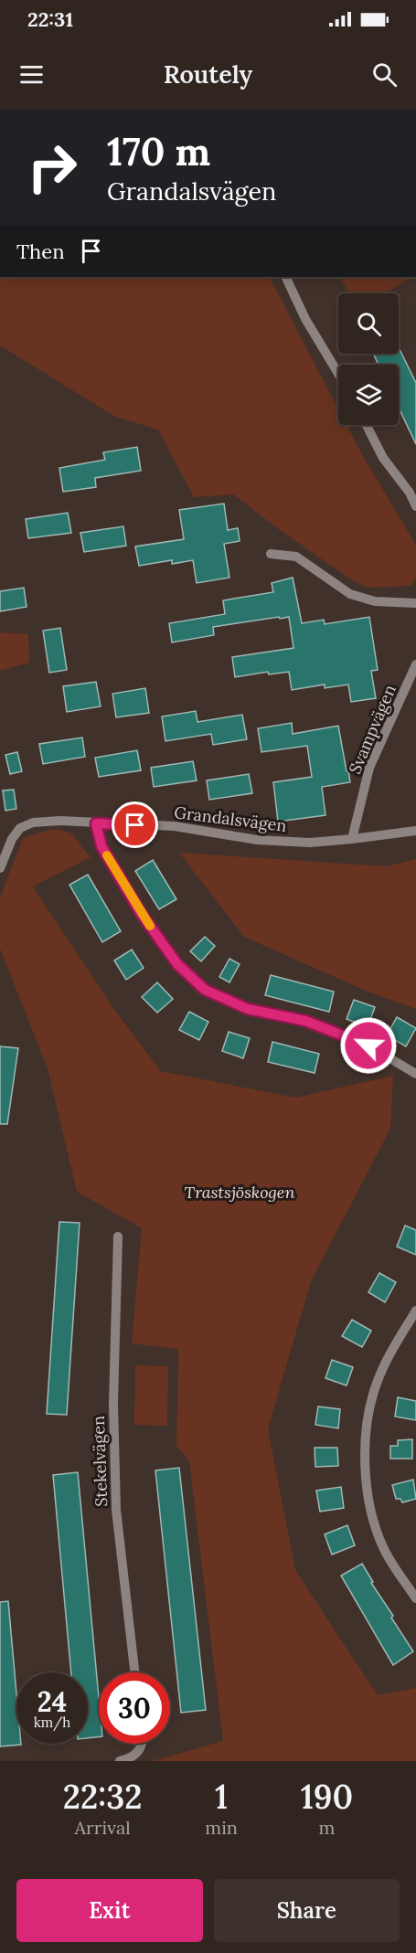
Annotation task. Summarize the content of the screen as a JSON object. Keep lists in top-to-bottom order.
{
  "streets": {
    "street": ["Svampvägen", "Grandalsvägen", "Stekelvägen"]
  },
  "crossings": [
    ["Svampvägen", "Grandalsvägen"]
  ],
  "parks": ["Trastsjöskogen"],
  "page": {
    "status": "22:31",
    "header": "Routely",
    "turn": ["170 m", "Grandalsvägen"],
    "then": "Then",
    "speed": "24 km/h",
    "limit": "30",
    "eta": [
      "22:32",
      "Arrival",
      "1",
      "min",
      "190",
      "m"
    ],
    "buttons": ["Exit", "Share"]
  }
}
